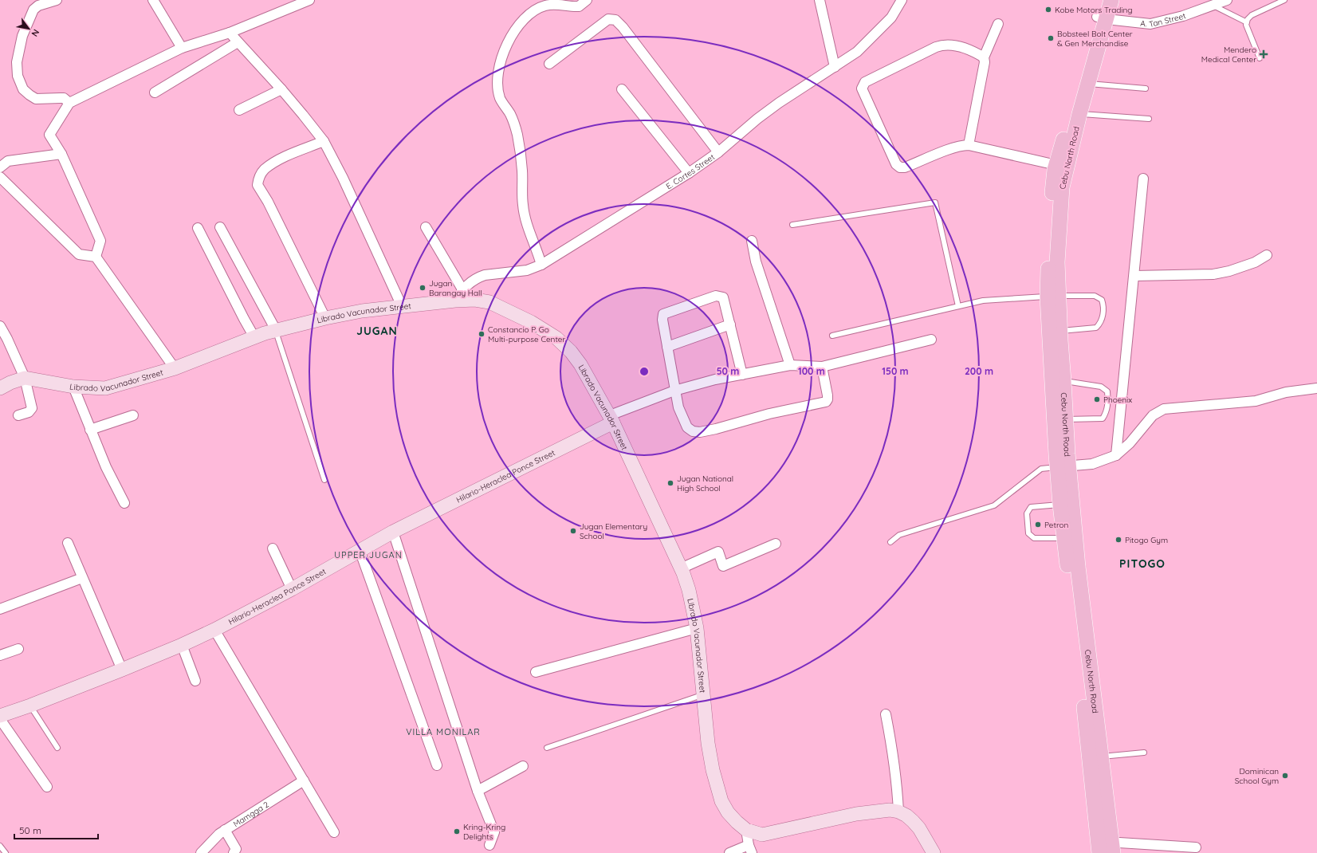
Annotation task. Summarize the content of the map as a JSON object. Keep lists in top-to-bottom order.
{
  "streets": {
    "main road": ["Cebu North Road"],
    "street": [
      "A. Tan Street",
      "E. Cortes Street",
      "Librado Vacunador Street",
      "Hilario-Heraclea Ponce Street",
      "Mamgga 2"
    ]
  },
  "crossings": [
    ["A. Tan Street", "Cebu North Road"],
    ["E. Cortes Street", "Librado Vacunador Street"],
    ["Librado Vacunador Street", "Hilario-Heraclea Ponce Street"]
  ],
  "districts": [
    "JUGAN",
    "UPPER JUGAN",
    "PITOGO",
    "VILLA MONILAR"
  ],
  "places": {
    "other": [
      "Kobe Motors Trading",
      "Bobsteel Bolt Center & Gen Merchandise",
      "Jugan Barangay Hall",
      "Constancio P. Go Multi-purpose Center",
      "Phoenix",
      "Jugan National High School",
      "Petron",
      "Jugan Elementary School",
      "Pitogo Gym",
      "Dominican School Gym",
      "Kring-Kring Delights"
    ],
    "health": ["Mendero Medical Center"]
  },
  "scale_bar": "50 m",
  "north": "bottom right",
  "rings": [
    "50 m",
    "100 m",
    "150 m",
    "200 m"
  ]
}
